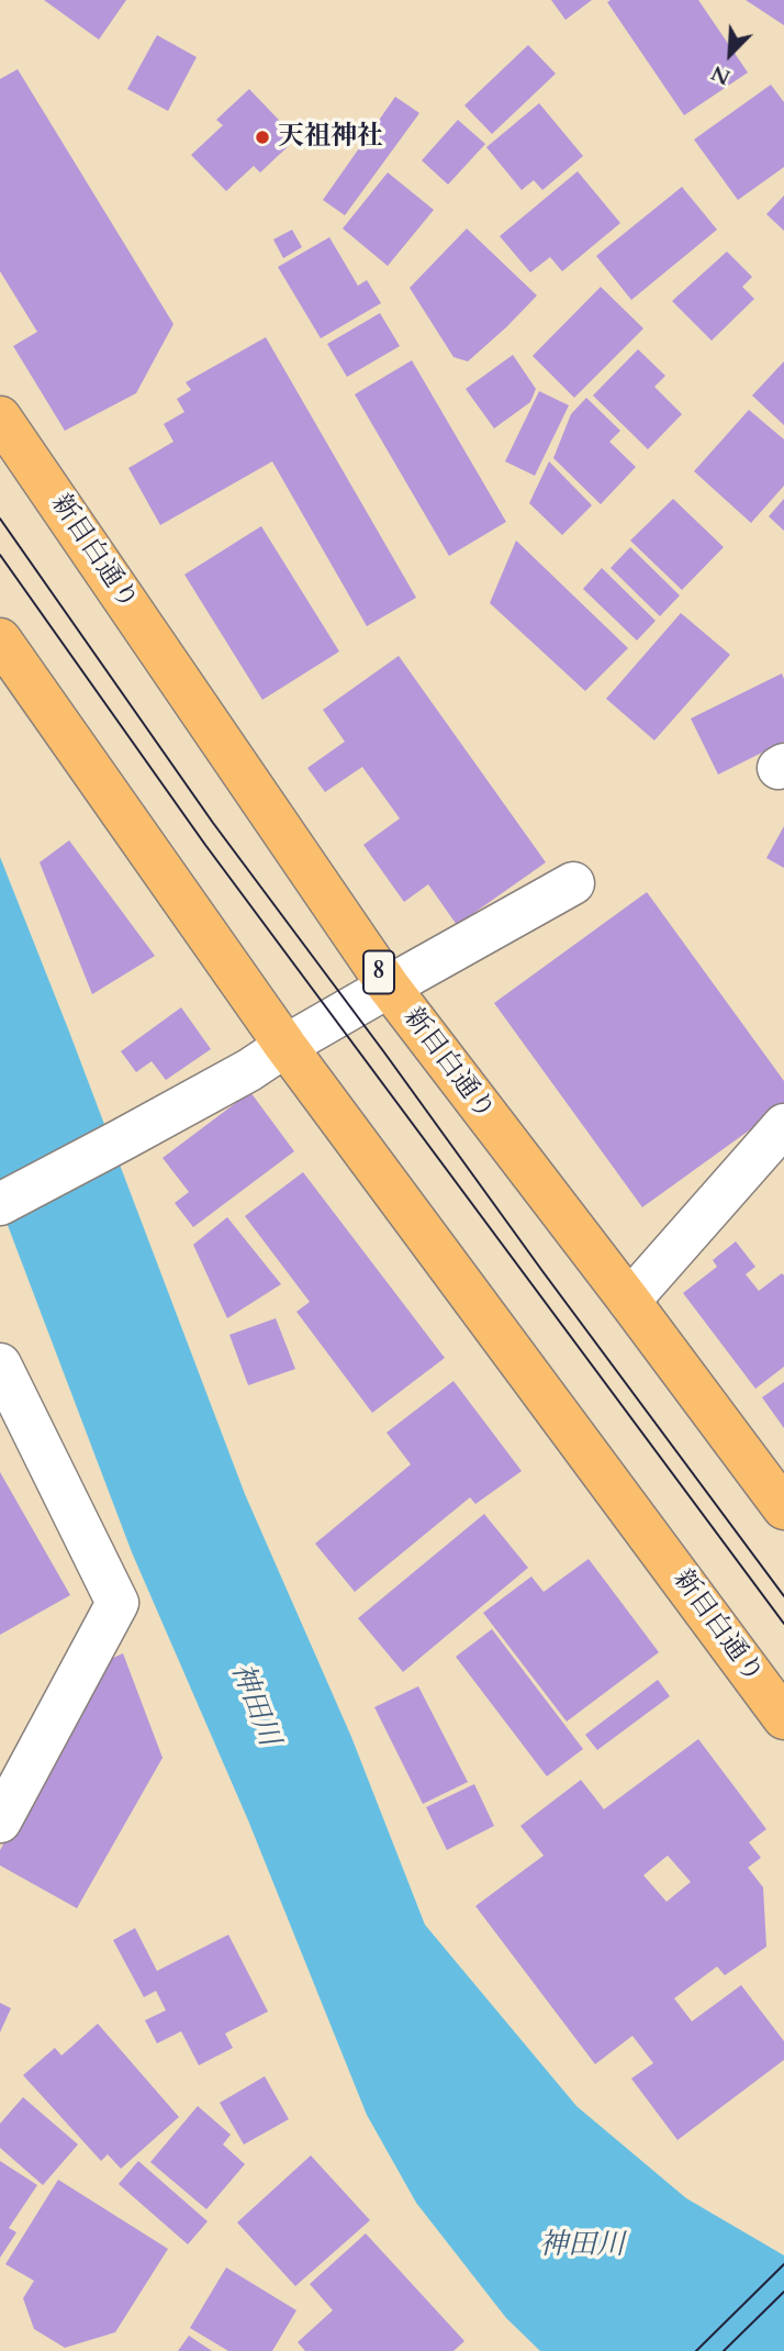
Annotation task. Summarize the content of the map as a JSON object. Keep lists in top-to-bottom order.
{
  "streets": {
    "main road": ["新目白通り", "8"]
  },
  "water": ["神田川"],
  "places": ["天祖神社"],
  "north": "bottom left"
}
